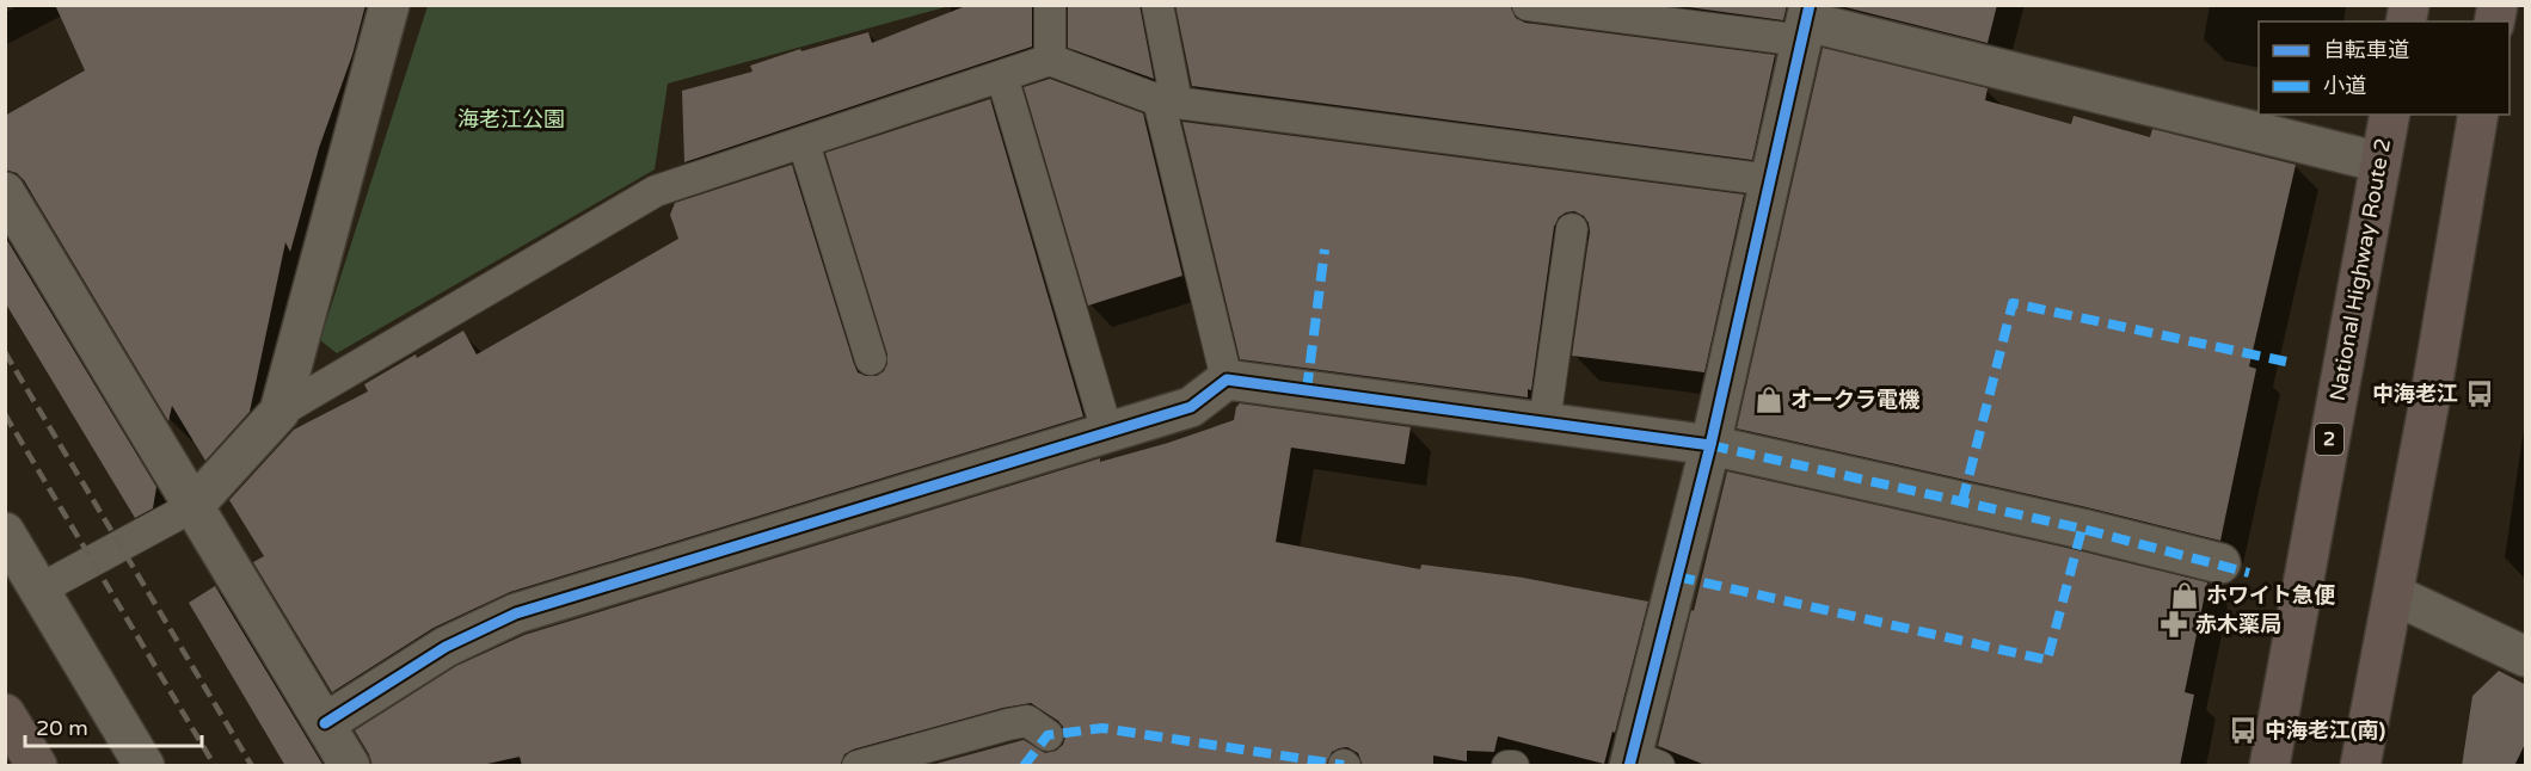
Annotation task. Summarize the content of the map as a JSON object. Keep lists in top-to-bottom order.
{
  "streets": {
    "highway": ["National Highway Route 2", "2"]
  },
  "parks": ["海老江公園"],
  "places": {
    "bus stop": ["中海老江", "中海老江(南)"],
    "shop": ["オークラ電機", "ホワイト急便"],
    "pharmacy": ["赤木薬局"]
  },
  "legend": ["自転車道", "小道"],
  "scale_bar": "20 m"
}
